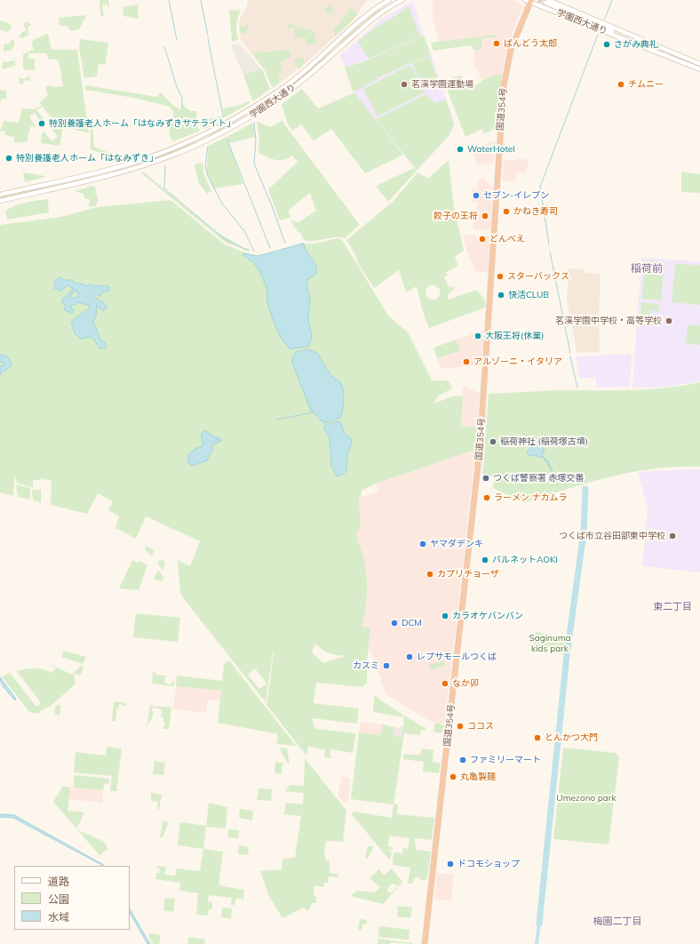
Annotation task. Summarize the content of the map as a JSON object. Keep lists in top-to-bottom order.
{
  "streets": {
    "highway": ["国道354号"],
    "main road": ["学園西大通り"]
  },
  "crossings": [
    ["学園西大通り", "国道354号"]
  ],
  "districts": ["稲荷前", "東二丁目", "梅園二丁目"],
  "parks": ["Saginuma kids park", "Umezono park"],
  "places": [
    "ばんどう太郎",
    "さがみ典礼",
    "茗渓学園運動場",
    "チムニー",
    "特別養護老人ホーム「はなみずきサテライト」",
    "WaterHotel",
    "特別養護老人ホーム「はなみずき」",
    "セブン-イレブン",
    "かねき寿司",
    "餃子の王将",
    "どんべえ",
    "スターバックス",
    "快活CLUB",
    "茗渓学園中学校・高等学校",
    "大阪王将(休業)",
    "アルゾーニ・イタリア",
    "稲荷神社 (稲荷塚古墳)",
    "つくば警察署 赤塚交番",
    "ラーメン ナカムラ",
    "つくば市立谷田部東中学校",
    "ヤマダデンキ",
    "パルネットAOKI",
    "カプリチョーザ",
    "カラオケバンバン",
    "DCM",
    "レプサモールつくば",
    "カスミ",
    "なか卯",
    "ココス",
    "とんかつ大門",
    "ファミリーマート",
    "丸亀製麺",
    "ドコモショップ"
  ],
  "legend": ["道路", "公園", "水域"]
}
